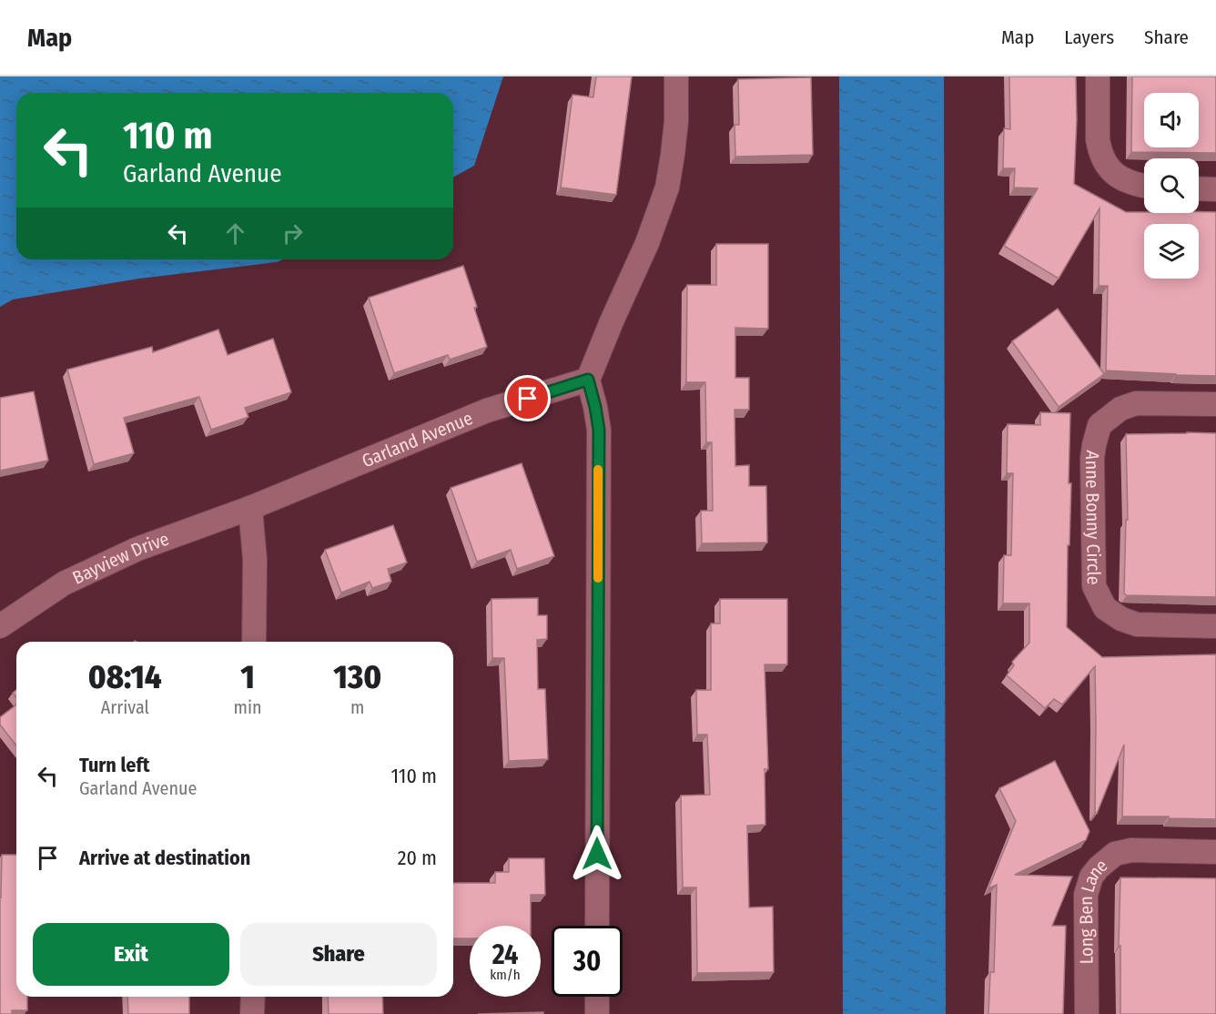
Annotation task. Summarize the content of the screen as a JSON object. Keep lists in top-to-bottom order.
{
  "streets": {
    "street": [
      "Garland Avenue",
      "Anne Bonny Circle",
      "Bayview Drive",
      "Long Ben Lane"
    ]
  },
  "crossings": [
    ["Garland Avenue", "Bayview Drive"]
  ],
  "page": {
    "header": "Map",
    "nav": ["Map", "Layers", "Share"],
    "turn": ["110 m", "Garland Avenue"],
    "eta": [
      "08:14",
      "Arrival",
      "1",
      "min",
      "130",
      "m"
    ],
    "list": [
      {
        "name": "Turn left",
        "note": "Garland Avenue",
        "value": "110 m"
      },
      {
        "name": "Arrive at destination",
        "value": "20 m"
      }
    ],
    "buttons": ["Exit", "Share"],
    "speed": "24 km/h",
    "limit": "30"
  }
}
